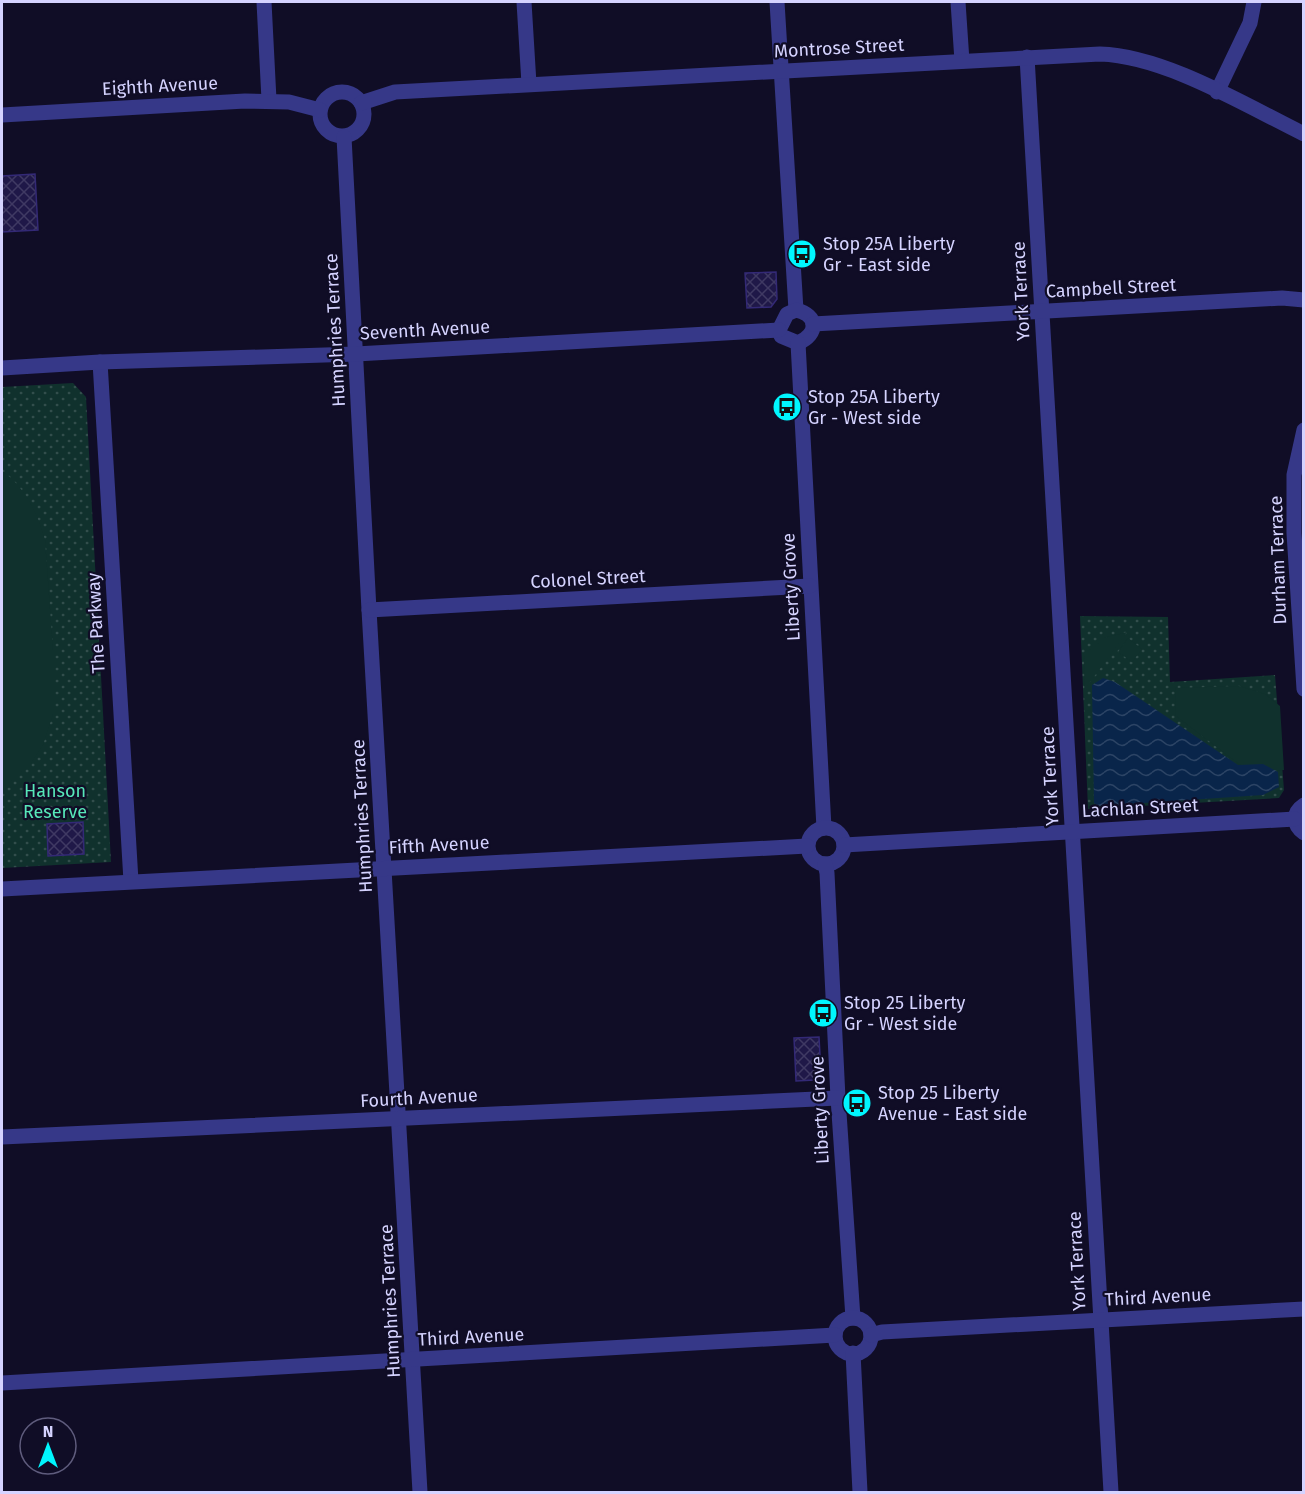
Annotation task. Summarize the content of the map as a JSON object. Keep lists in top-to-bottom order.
{
  "streets": {
    "street": [
      "Montrose Street",
      "Eighth Avenue",
      "Campbell Street",
      "York Terrace",
      "Humphries Terrace",
      "Seventh Avenue",
      "Durham Terrace",
      "Colonel Street",
      "Liberty Grove",
      "The Parkway",
      "Lachlan Street",
      "Fifth Avenue",
      "Fourth Avenue",
      "Third Avenue"
    ]
  },
  "crossings": [
    ["Montrose Street", "Eighth Avenue"],
    ["Montrose Street", "York Terrace"],
    ["Montrose Street", "Humphries Terrace"],
    ["Eighth Avenue", "Humphries Terrace"],
    ["Campbell Street", "York Terrace"],
    ["Campbell Street", "Seventh Avenue"],
    ["Campbell Street", "Liberty Grove"],
    ["York Terrace", "Lachlan Street"],
    ["York Terrace", "Third Avenue"],
    ["Humphries Terrace", "Seventh Avenue"],
    ["Humphries Terrace", "Colonel Street"],
    ["Humphries Terrace", "Fifth Avenue"],
    ["Humphries Terrace", "Fourth Avenue"],
    ["Humphries Terrace", "Third Avenue"],
    ["Seventh Avenue", "Liberty Grove"],
    ["Seventh Avenue", "The Parkway"],
    ["Colonel Street", "Liberty Grove"],
    ["Liberty Grove", "Lachlan Street"],
    ["Liberty Grove", "Fifth Avenue"],
    ["Liberty Grove", "Fourth Avenue"],
    ["Liberty Grove", "Third Avenue"],
    ["The Parkway", "Fifth Avenue"],
    ["Lachlan Street", "Fifth Avenue"]
  ],
  "parks": ["Hanson Reserve"],
  "places": {
    "bus stop": [
      "Stop 25A Liberty Gr - East side",
      "Stop 25A Liberty Gr - West side",
      "Stop 25 Liberty Gr - West side",
      "Stop 25 Liberty Avenue - East side"
    ]
  },
  "north": "top"
}
